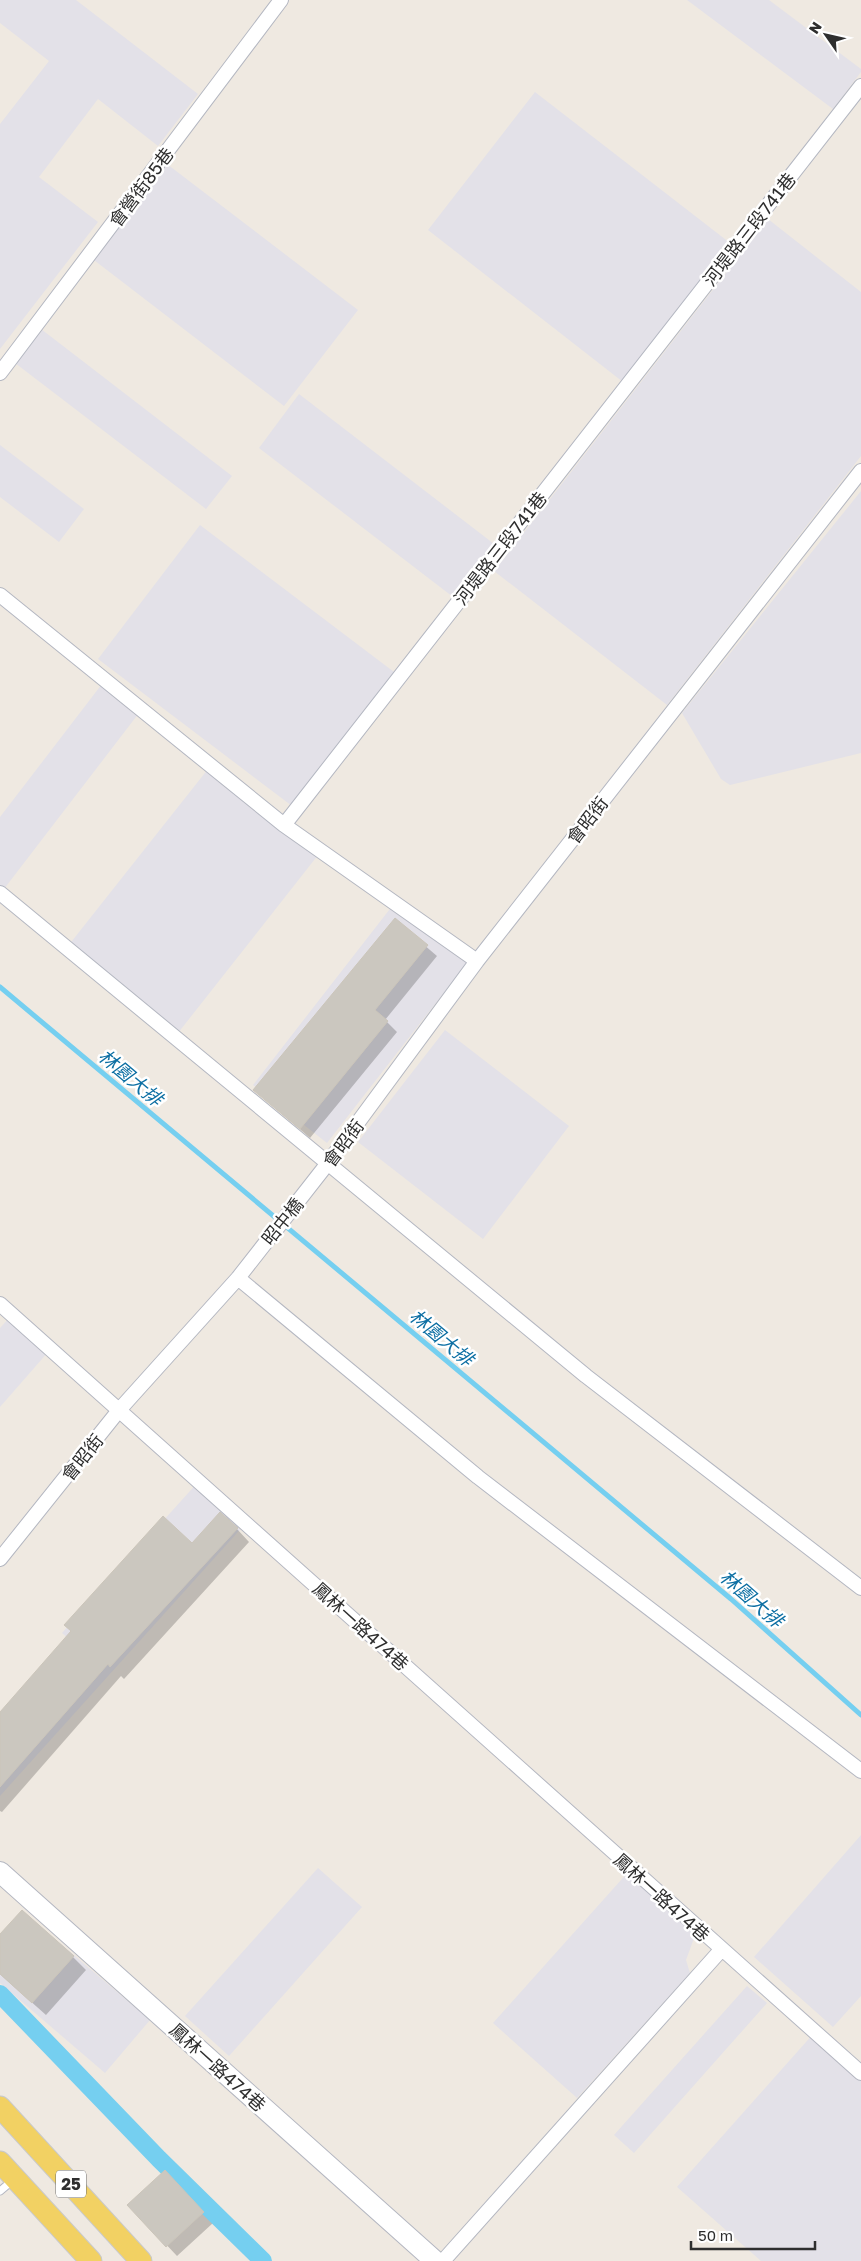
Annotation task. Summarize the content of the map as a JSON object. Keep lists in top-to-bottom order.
{
  "streets": {
    "main road": ["25"],
    "street": [
      "會營街85巷",
      "河堤路三段741巷",
      "會昭街",
      "昭中橋",
      "鳳林一路474巷"
    ]
  },
  "crossings": [
    ["會昭街", "昭中橋"],
    ["會昭街", "鳳林一路474巷"]
  ],
  "water": ["林園大排"],
  "scale_bar": "50 m",
  "north": "top left"
}
